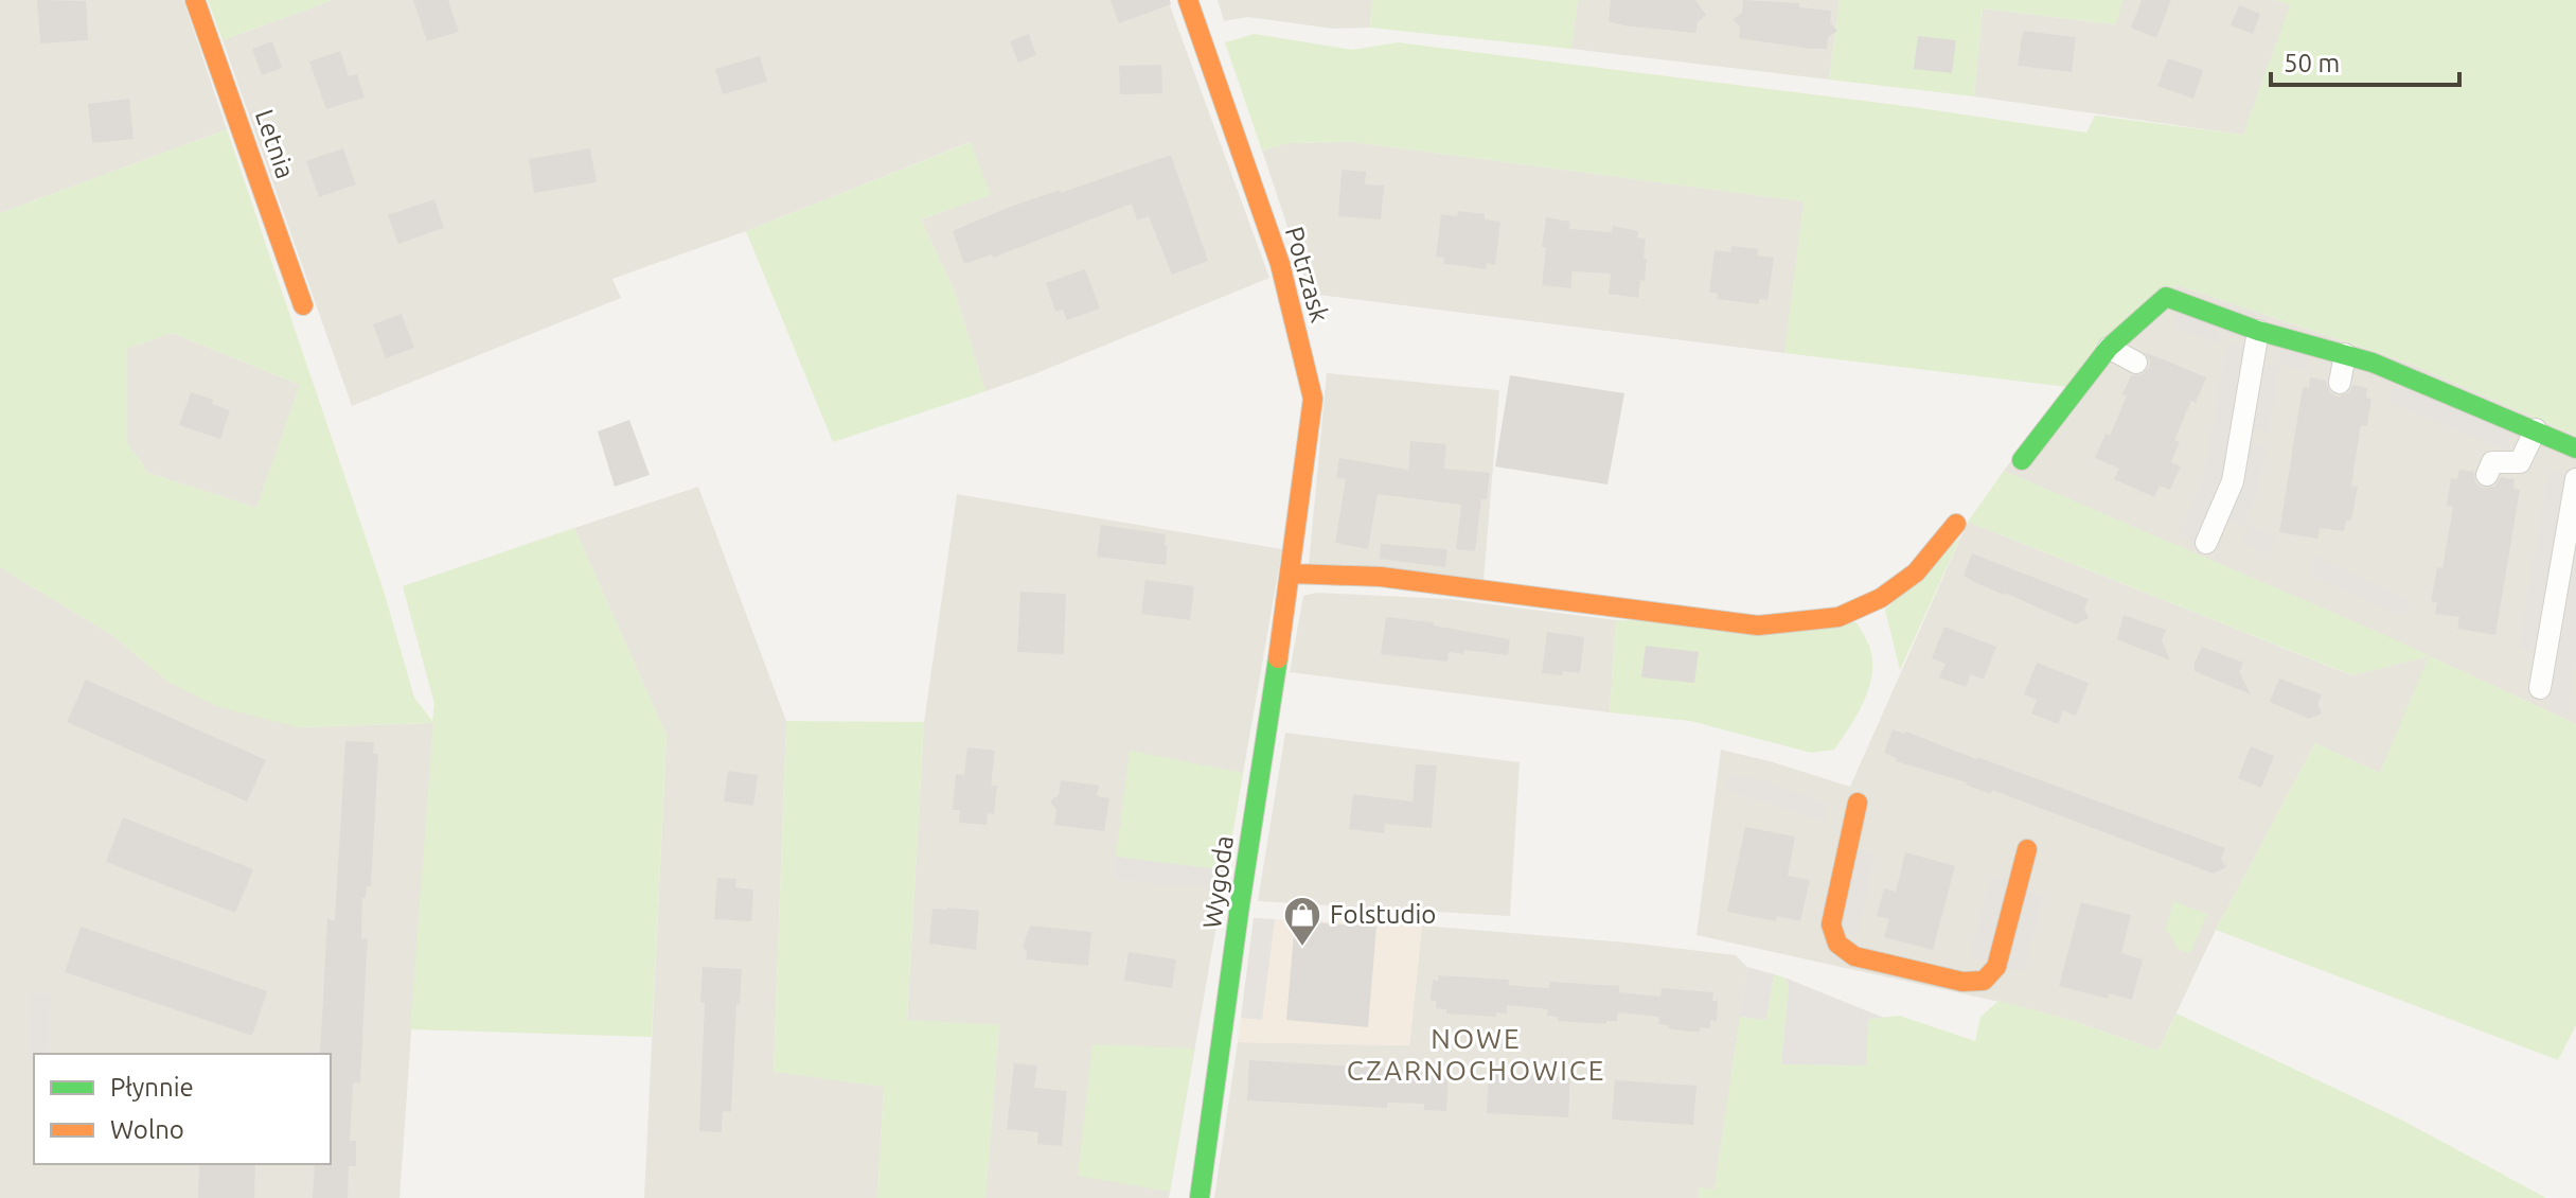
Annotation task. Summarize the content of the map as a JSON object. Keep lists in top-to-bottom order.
{
  "streets": {
    "street": ["Letnia", "Potrzask", "Wygoda"]
  },
  "crossings": [
    ["Potrzask", "Wygoda"]
  ],
  "districts": ["NOWE CZARNOCHOWICE"],
  "places": {
    "shop": ["Folstudio"]
  },
  "legend": ["Płynnie", "Wolno"],
  "scale_bar": "50 m"
}
